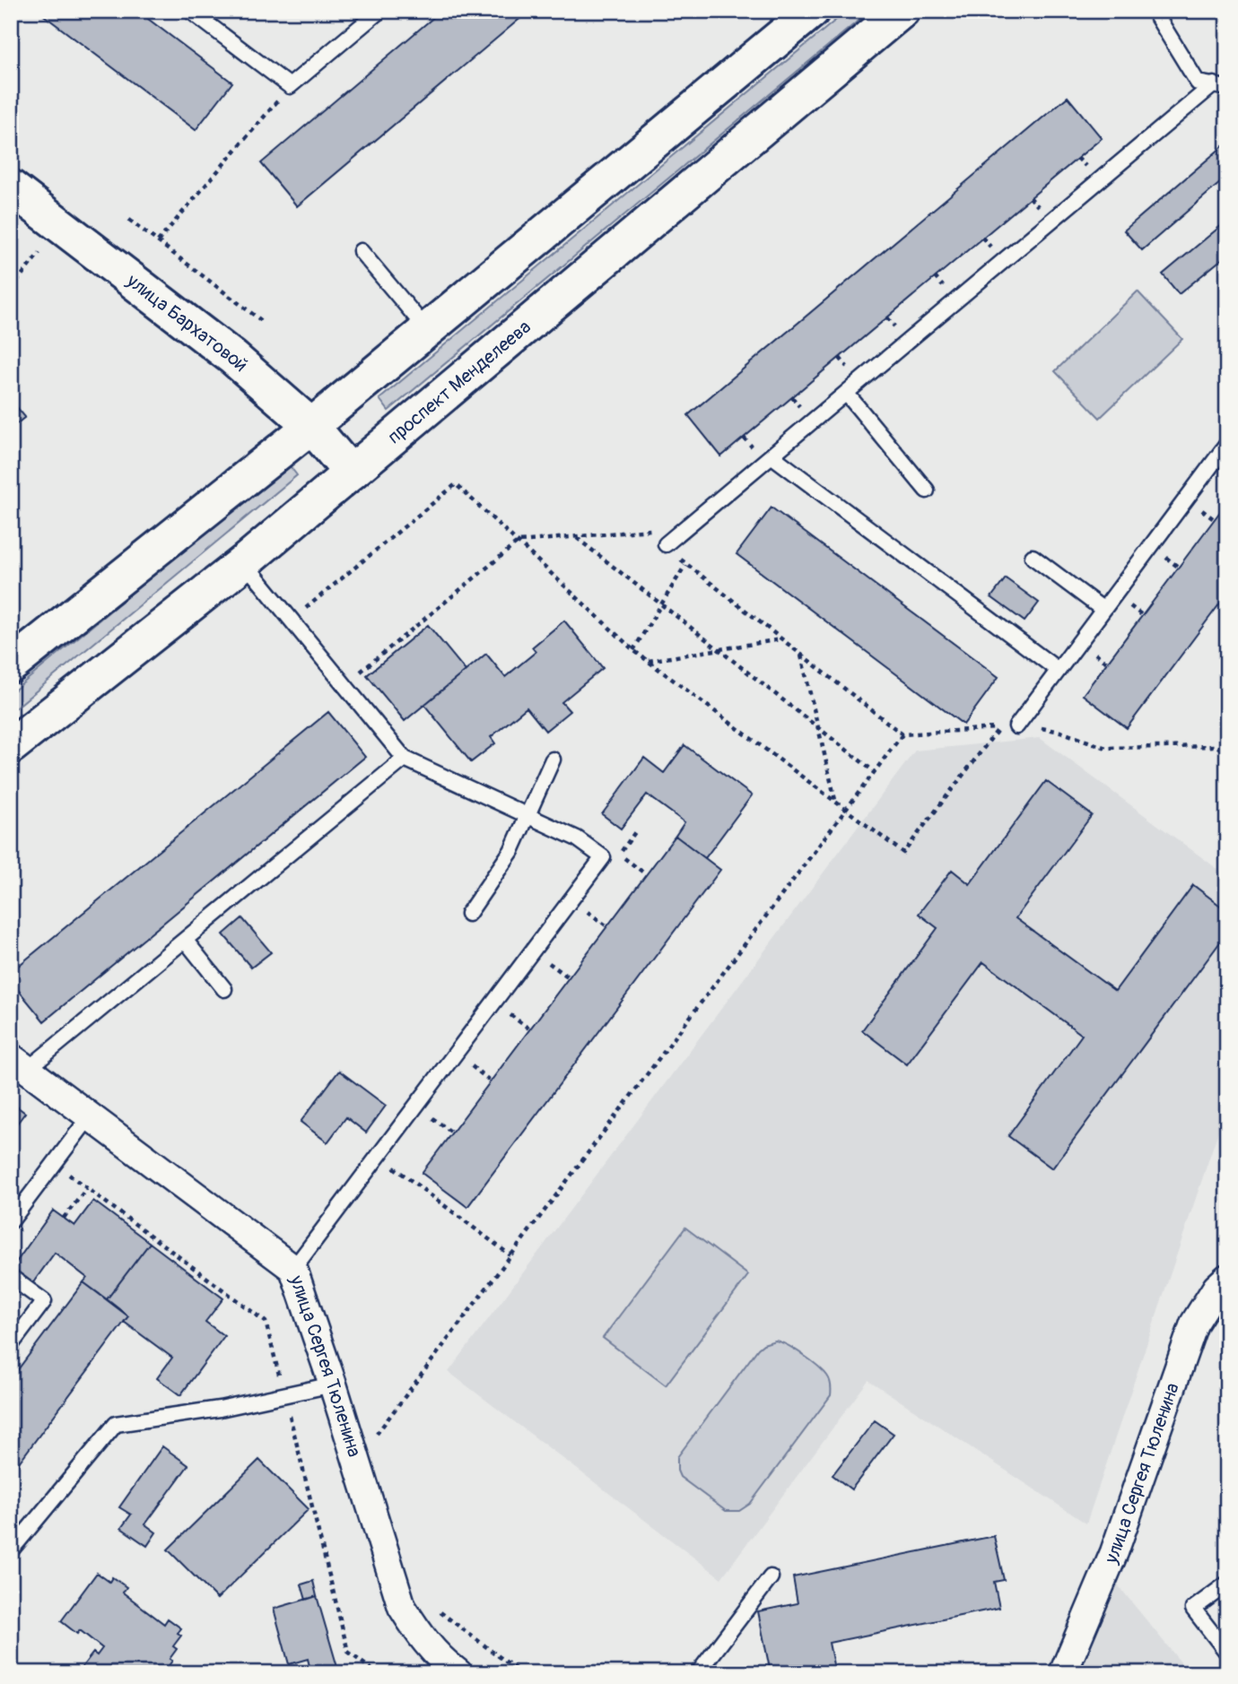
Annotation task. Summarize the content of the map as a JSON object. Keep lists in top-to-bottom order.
{
  "streets": {
    "main road": ["улица Бархатовой", "проспект Менделеева"],
    "street": ["улица Сергея Тюленина"]
  },
  "crossings": [
    ["улица Бархатовой", "проспект Менделеева"]
  ]
}
